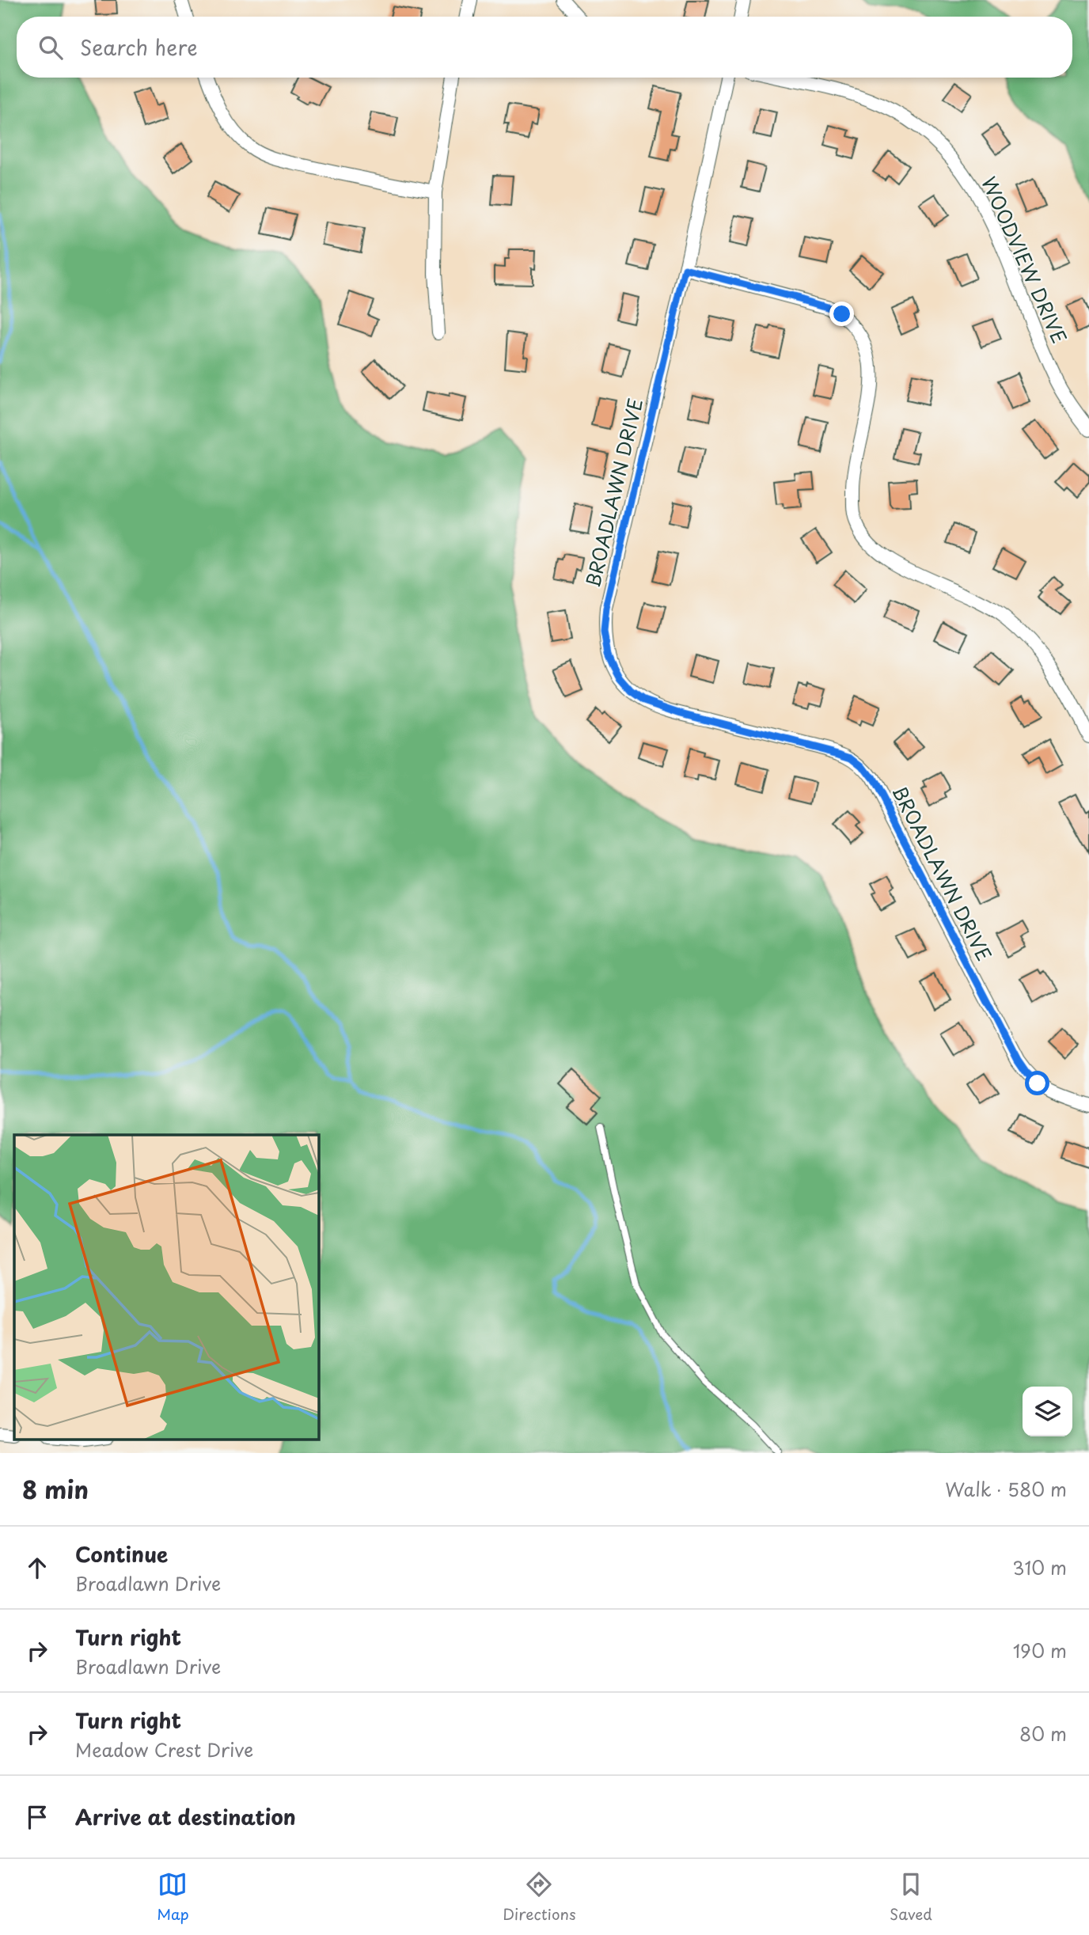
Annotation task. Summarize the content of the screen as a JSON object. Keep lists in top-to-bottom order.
{
  "streets": {
    "street": ["WOODVIEW DRIVE", "BROADLAWN DRIVE"]
  },
  "page": {
    "search": "Search here",
    "heading": ["8 min", "Walk · 580 m"],
    "list": [
      ["Continue", "Broadlawn Drive", "310 m"],
      ["Turn right", "Broadlawn Drive", "190 m"],
      ["Turn right", "Meadow Crest Drive", "80 m"],
      "Arrive at destination"
    ],
    "nav": ["Map", "Directions", "Saved"]
  }
}
